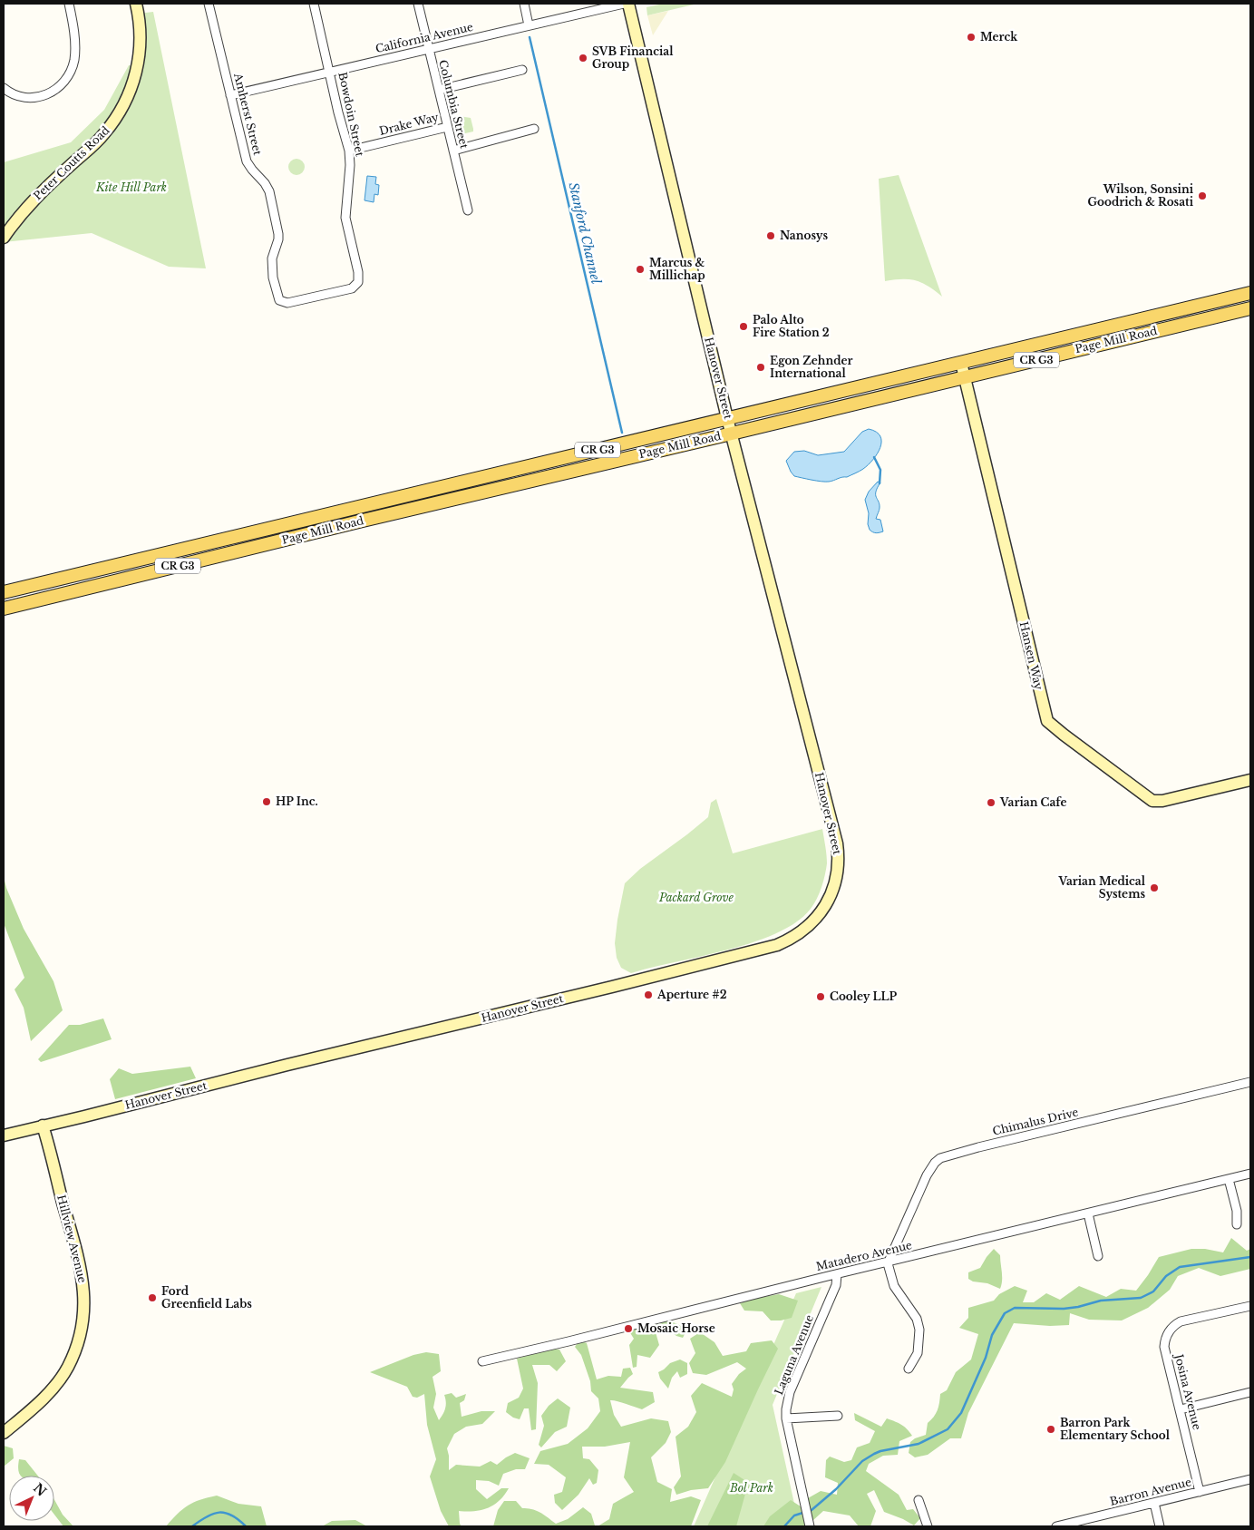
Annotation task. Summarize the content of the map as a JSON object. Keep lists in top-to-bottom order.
{
  "streets": {
    "main road": ["Page Mill Road", "CR G3"],
    "street": [
      "California Avenue",
      "Columbia Street",
      "Amherst Street",
      "Bowdoin Street",
      "Drake Way",
      "Peter Coutts Road",
      "Hanover Street",
      "Hansen Way",
      "Chimalus Drive",
      "Hillview Avenue",
      "Matadero Avenue",
      "Laguna Avenue",
      "Josina Avenue",
      "Barron Avenue"
    ]
  },
  "crossings": [
    ["California Avenue", "Columbia Street"],
    ["California Avenue", "Amherst Street"],
    ["California Avenue", "Bowdoin Street"],
    ["Columbia Street", "Drake Way"],
    ["Amherst Street", "Bowdoin Street"],
    ["Bowdoin Street", "Drake Way"],
    ["Page Mill Road", "Hanover Street"],
    ["Page Mill Road", "Hansen Way"],
    ["Hanover Street", "Hillview Avenue"],
    ["Chimalus Drive", "Matadero Avenue"],
    ["Matadero Avenue", "Laguna Avenue"],
    ["Josina Avenue", "Barron Avenue"]
  ],
  "water": ["Stanford Channel"],
  "parks": ["Kite Hill Park", "Packard Grove", "Bol Park"],
  "places": [
    "Merck",
    "SVB Financial Group",
    "Wilson, Sonsini Goodrich & Rosati",
    "Nanosys",
    "Marcus & Millichap",
    "Palo Alto Fire Station 2",
    "Egon Zehnder International",
    "HP Inc.",
    "Varian Cafe",
    "Varian Medical Systems",
    "Aperture #2",
    "Cooley LLP",
    "Ford Greenfield Labs",
    "Mosaic Horse",
    "Barron Park Elementary School"
  ],
  "north": "top right"
}
